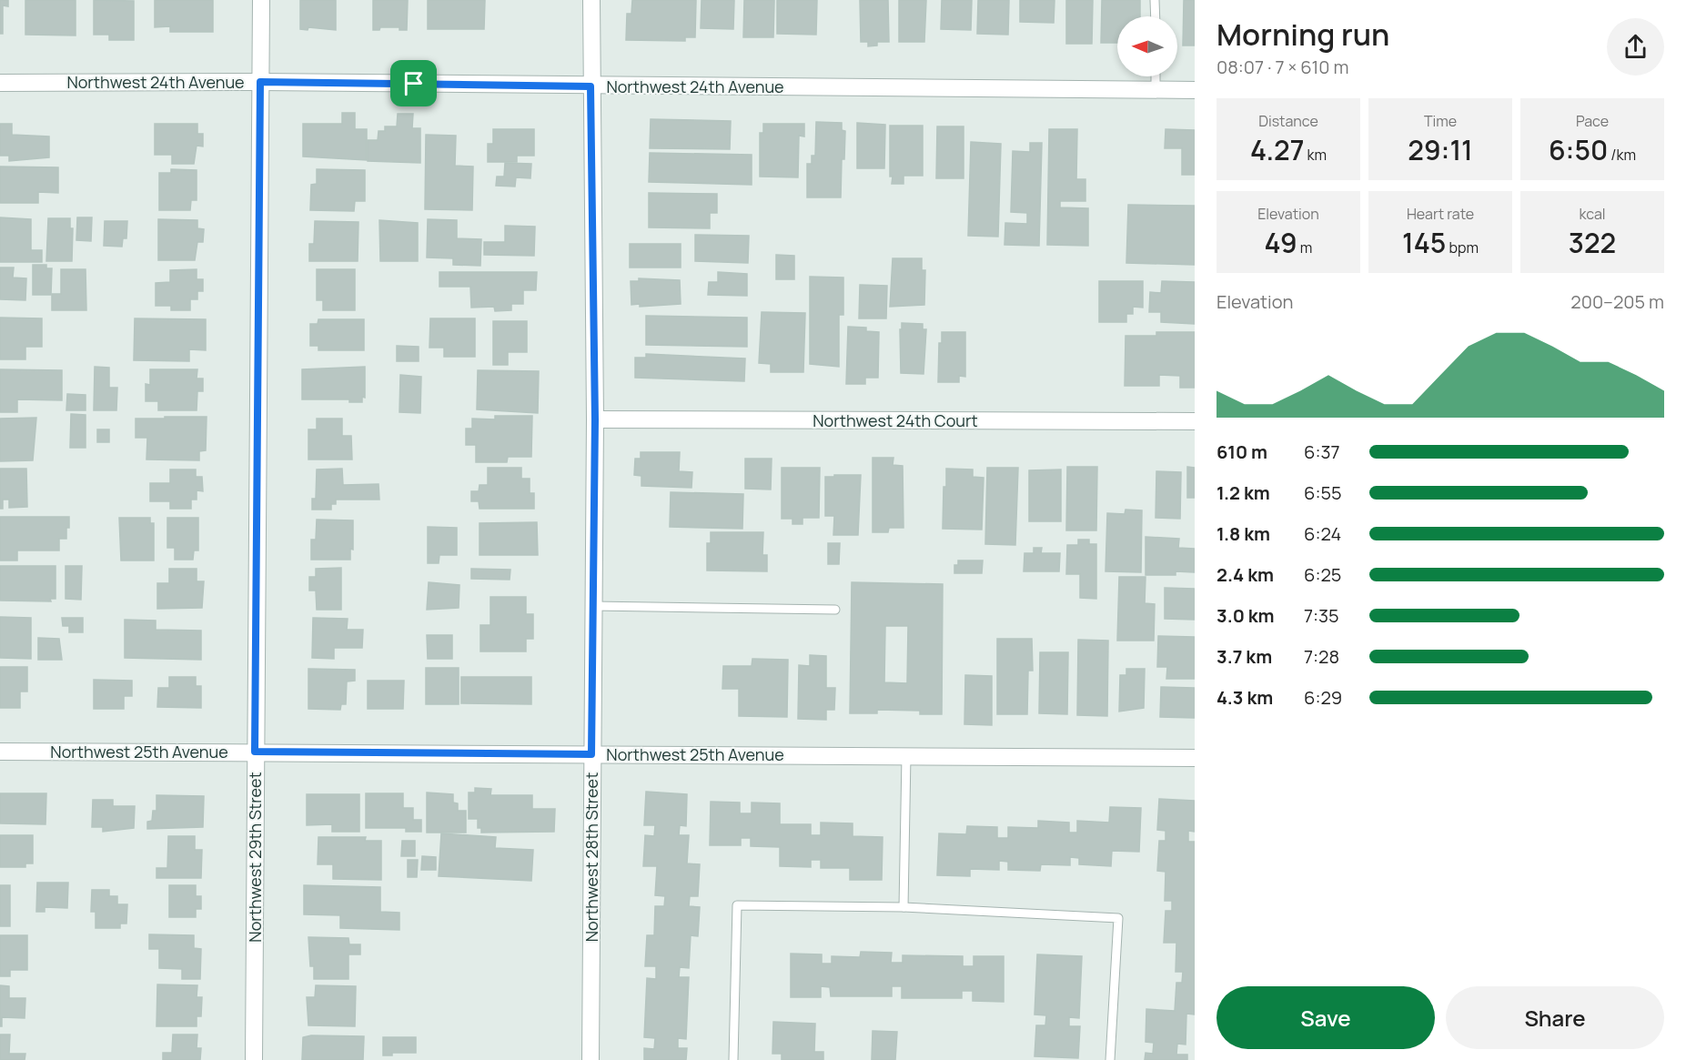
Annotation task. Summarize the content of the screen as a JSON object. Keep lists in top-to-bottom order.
{
  "streets": {
    "street": [
      "Northwest 24th Avenue",
      "Northwest 24th Court",
      "Northwest 25th Avenue",
      "Northwest 29th Street",
      "Northwest 28th Street"
    ]
  },
  "crossings": [
    ["Northwest 24th Avenue", "Northwest 29th Street"],
    ["Northwest 24th Avenue", "Northwest 28th Street"],
    ["Northwest 24th Court", "Northwest 28th Street"],
    ["Northwest 25th Avenue", "Northwest 29th Street"],
    ["Northwest 25th Avenue", "Northwest 28th Street"]
  ],
  "north": "left",
  "page": {
    "heading": ["Morning run", "08:07 · 7 × 610 m"],
    "stats": [
      ["Distance", "4.27 km"],
      ["Time", "29:11"],
      ["Pace", "6:50 /km"],
      ["Elevation", "49 m"],
      ["Heart rate", "145 bpm"],
      ["kcal", "322"]
    ],
    "chart": ["Elevation", "200–205 m"],
    "list": [
      {
        "name": "610 m",
        "note": "6:37"
      },
      {
        "name": "1.2 km",
        "note": "6:55"
      },
      {
        "name": "1.8 km",
        "note": "6:24"
      },
      {
        "name": "2.4 km",
        "note": "6:25"
      },
      {
        "name": "3.0 km",
        "note": "7:35"
      },
      {
        "name": "3.7 km",
        "note": "7:28"
      },
      {
        "name": "4.3 km",
        "note": "6:29"
      }
    ],
    "buttons": ["Save", "Share"]
  }
}
